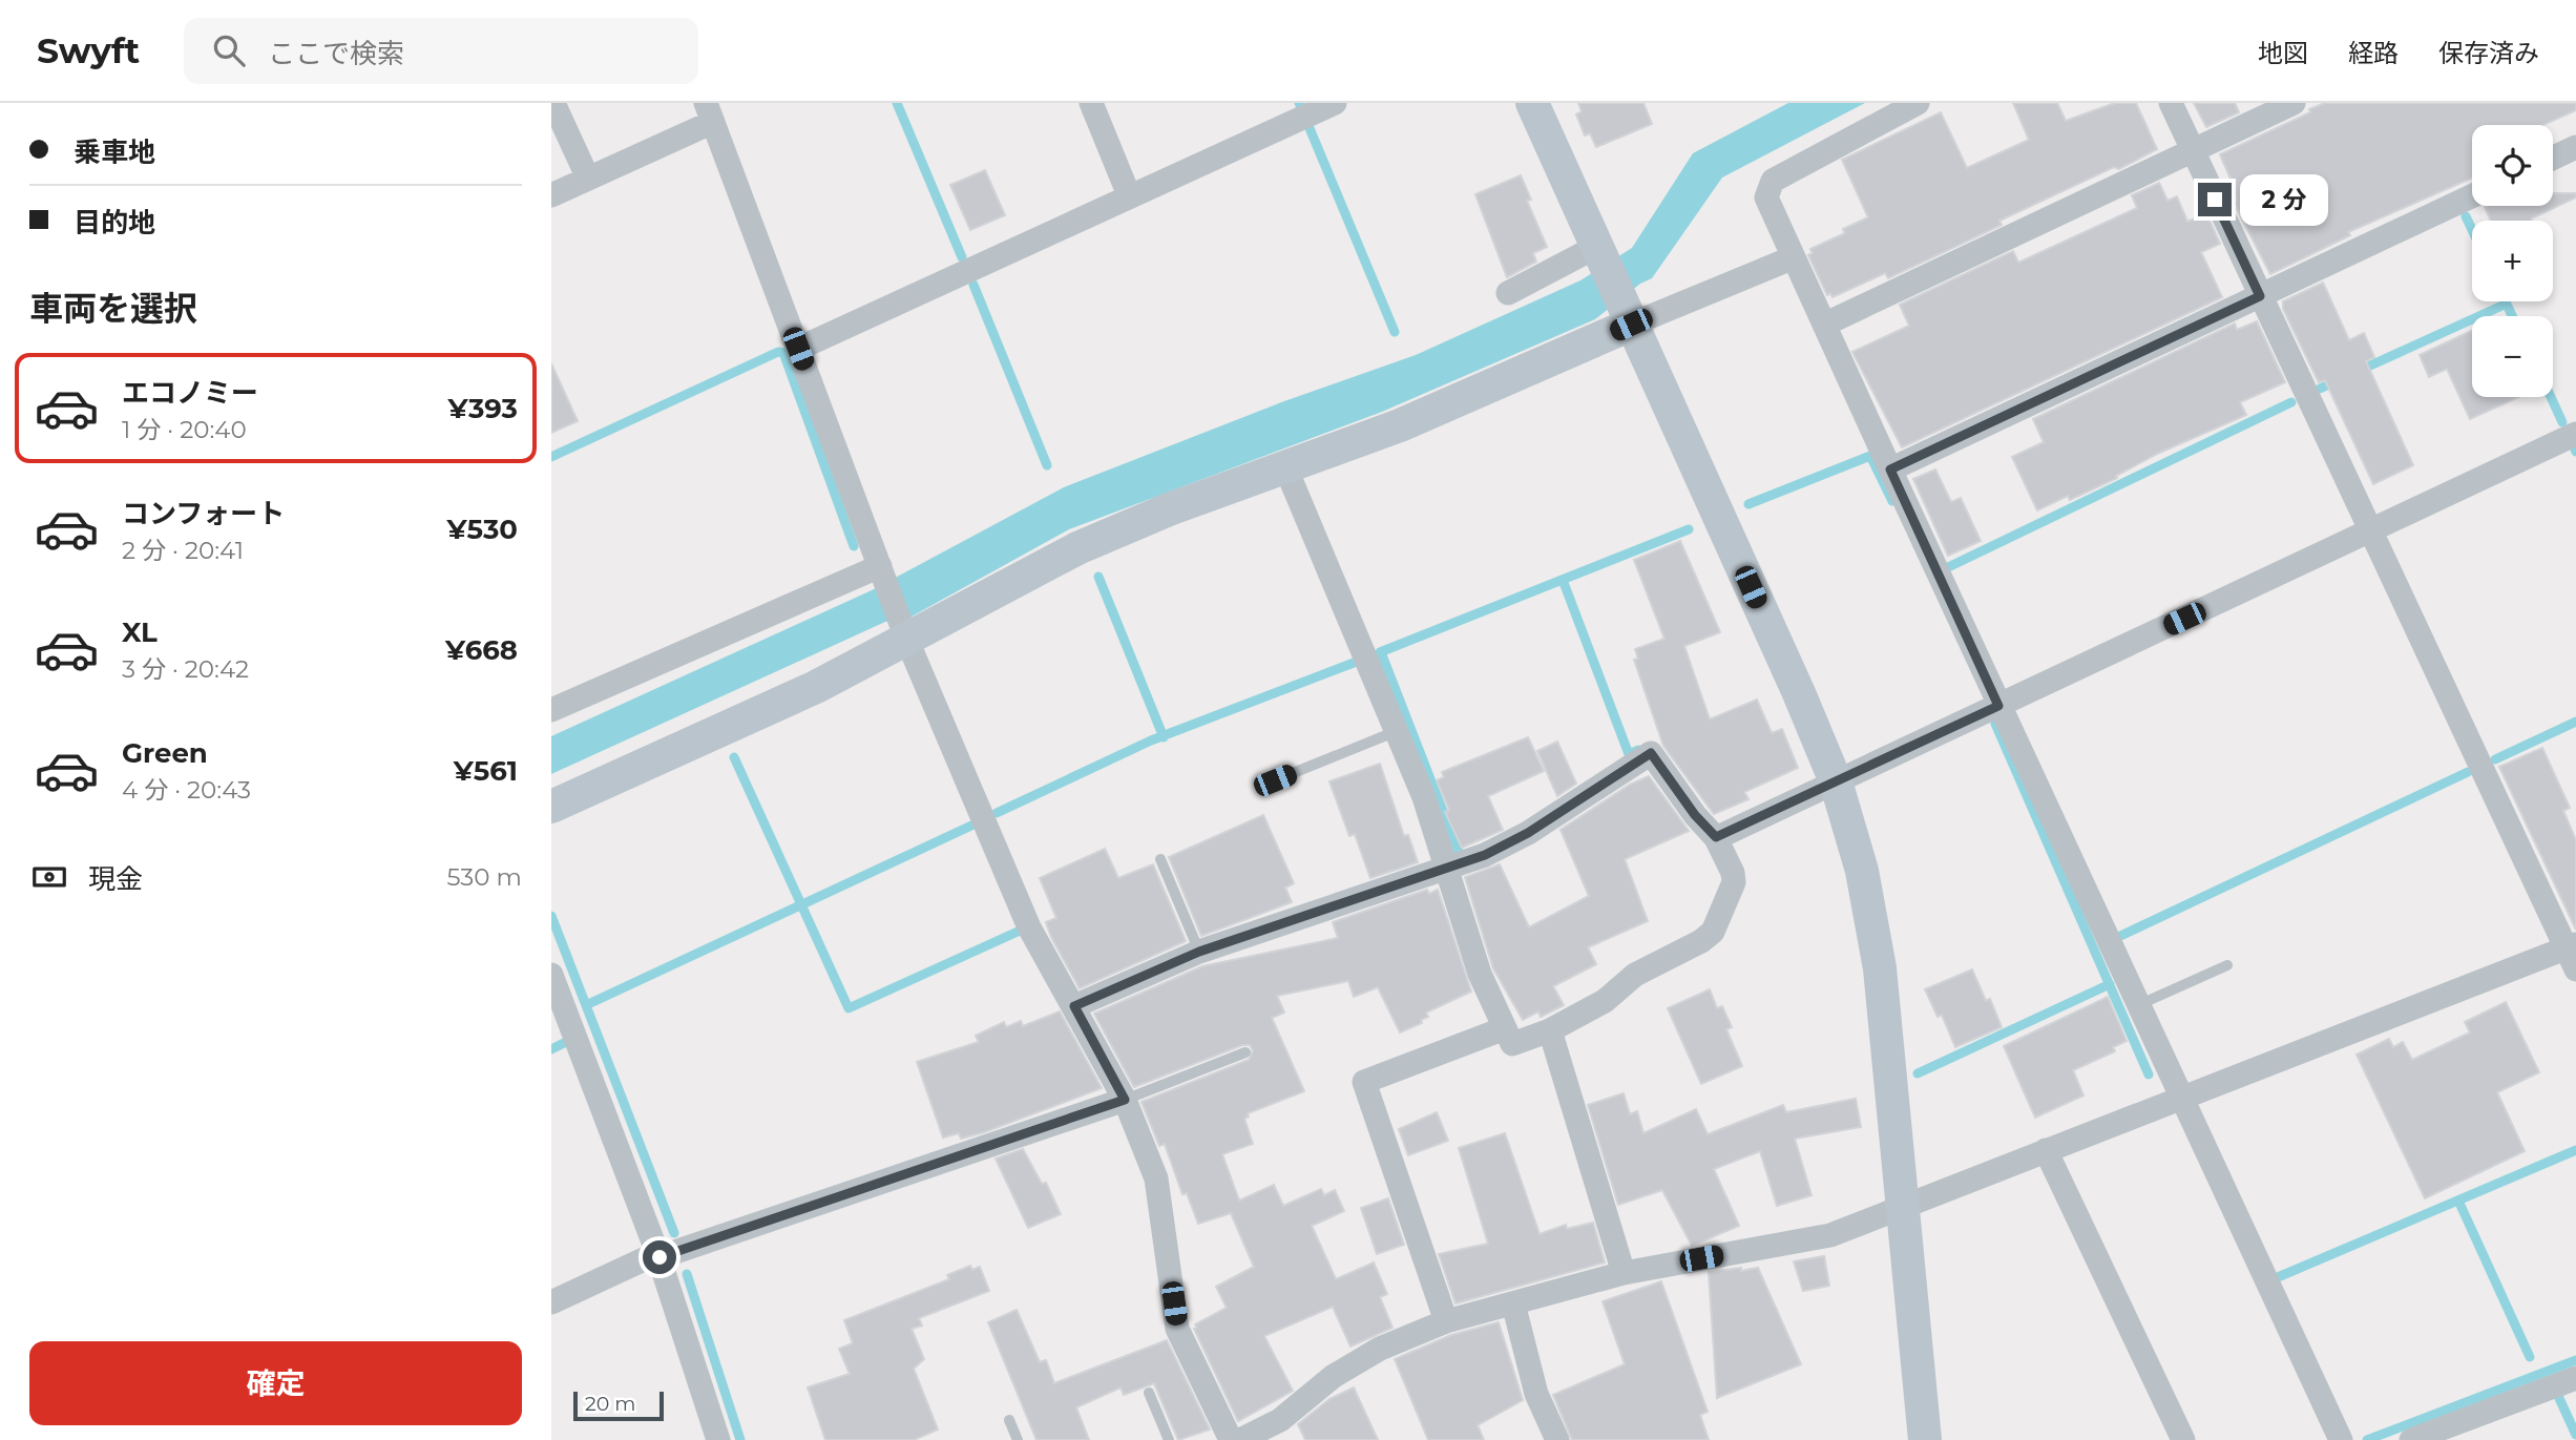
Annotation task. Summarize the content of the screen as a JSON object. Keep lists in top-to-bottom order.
{
  "scale_bar": "20 m",
  "page": {
    "header": "Swyft",
    "search": "ここで検索",
    "nav": ["地図", "経路", "保存済み"],
    "banner": ["乗車地", "目的地"],
    "map_buttons": ["+", "−"],
    "bubble": "2 分",
    "heading": "車両を選択",
    "list": [
      {
        "name": "エコノミー",
        "note": "1 分 · 20:40",
        "value": "¥393"
      },
      {
        "name": "コンフォート",
        "note": "2 分 · 20:41",
        "value": "¥530"
      },
      {
        "name": "XL",
        "note": "3 分 · 20:42",
        "value": "¥668"
      },
      {
        "name": "Green",
        "note": "4 分 · 20:43",
        "value": "¥561"
      }
    ],
    "pay": ["現金", "530 m"],
    "buttons": "確定",
    "scale": "20 m"
  }
}
